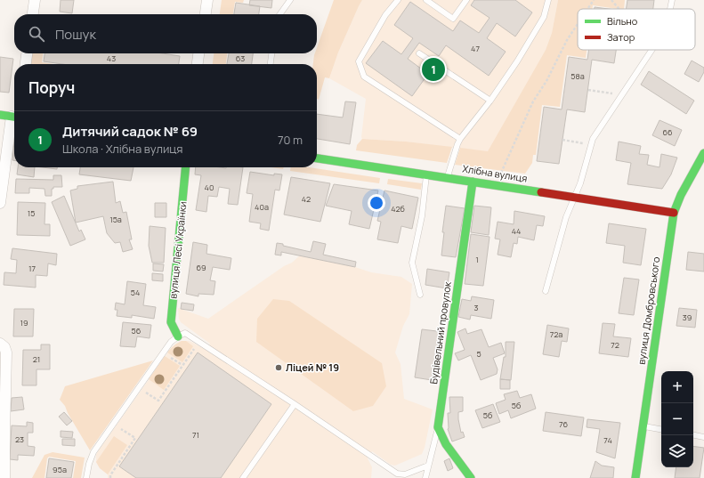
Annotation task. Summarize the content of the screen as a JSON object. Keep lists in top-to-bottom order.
{
  "streets": {
    "street": [
      "Хлібна вулиця",
      "вулиця Лесі Українки",
      "вулиця Домбровського",
      "Будівельний провулок"
    ]
  },
  "crossings": [
    ["Хлібна вулиця", "вулиця Домбровського"],
    ["Хлібна вулиця", "Будівельний провулок"]
  ],
  "places": ["Ліцей № 19"],
  "house_numbers": [
    "47",
    "43",
    "63",
    "58а",
    "66",
    "40",
    "42",
    "40а",
    "42б",
    "15",
    "15а",
    "44",
    "1",
    "69",
    "17",
    "54",
    "3",
    "39",
    "19",
    "56",
    "72а",
    "72",
    "5",
    "21",
    "5б",
    "5б",
    "76",
    "71",
    "23",
    "74",
    "95а"
  ],
  "legend": ["Вільно", "Затор"],
  "page": {
    "search": "Пошук",
    "pins": "1",
    "heading": "Поруч",
    "list": [
      {
        "mark": "1",
        "name": "Дитячий садок № 69",
        "note": "Школа · Хлібна вулиця",
        "value": "70 m"
      }
    ],
    "map_buttons": ["+", "−"]
  }
}
